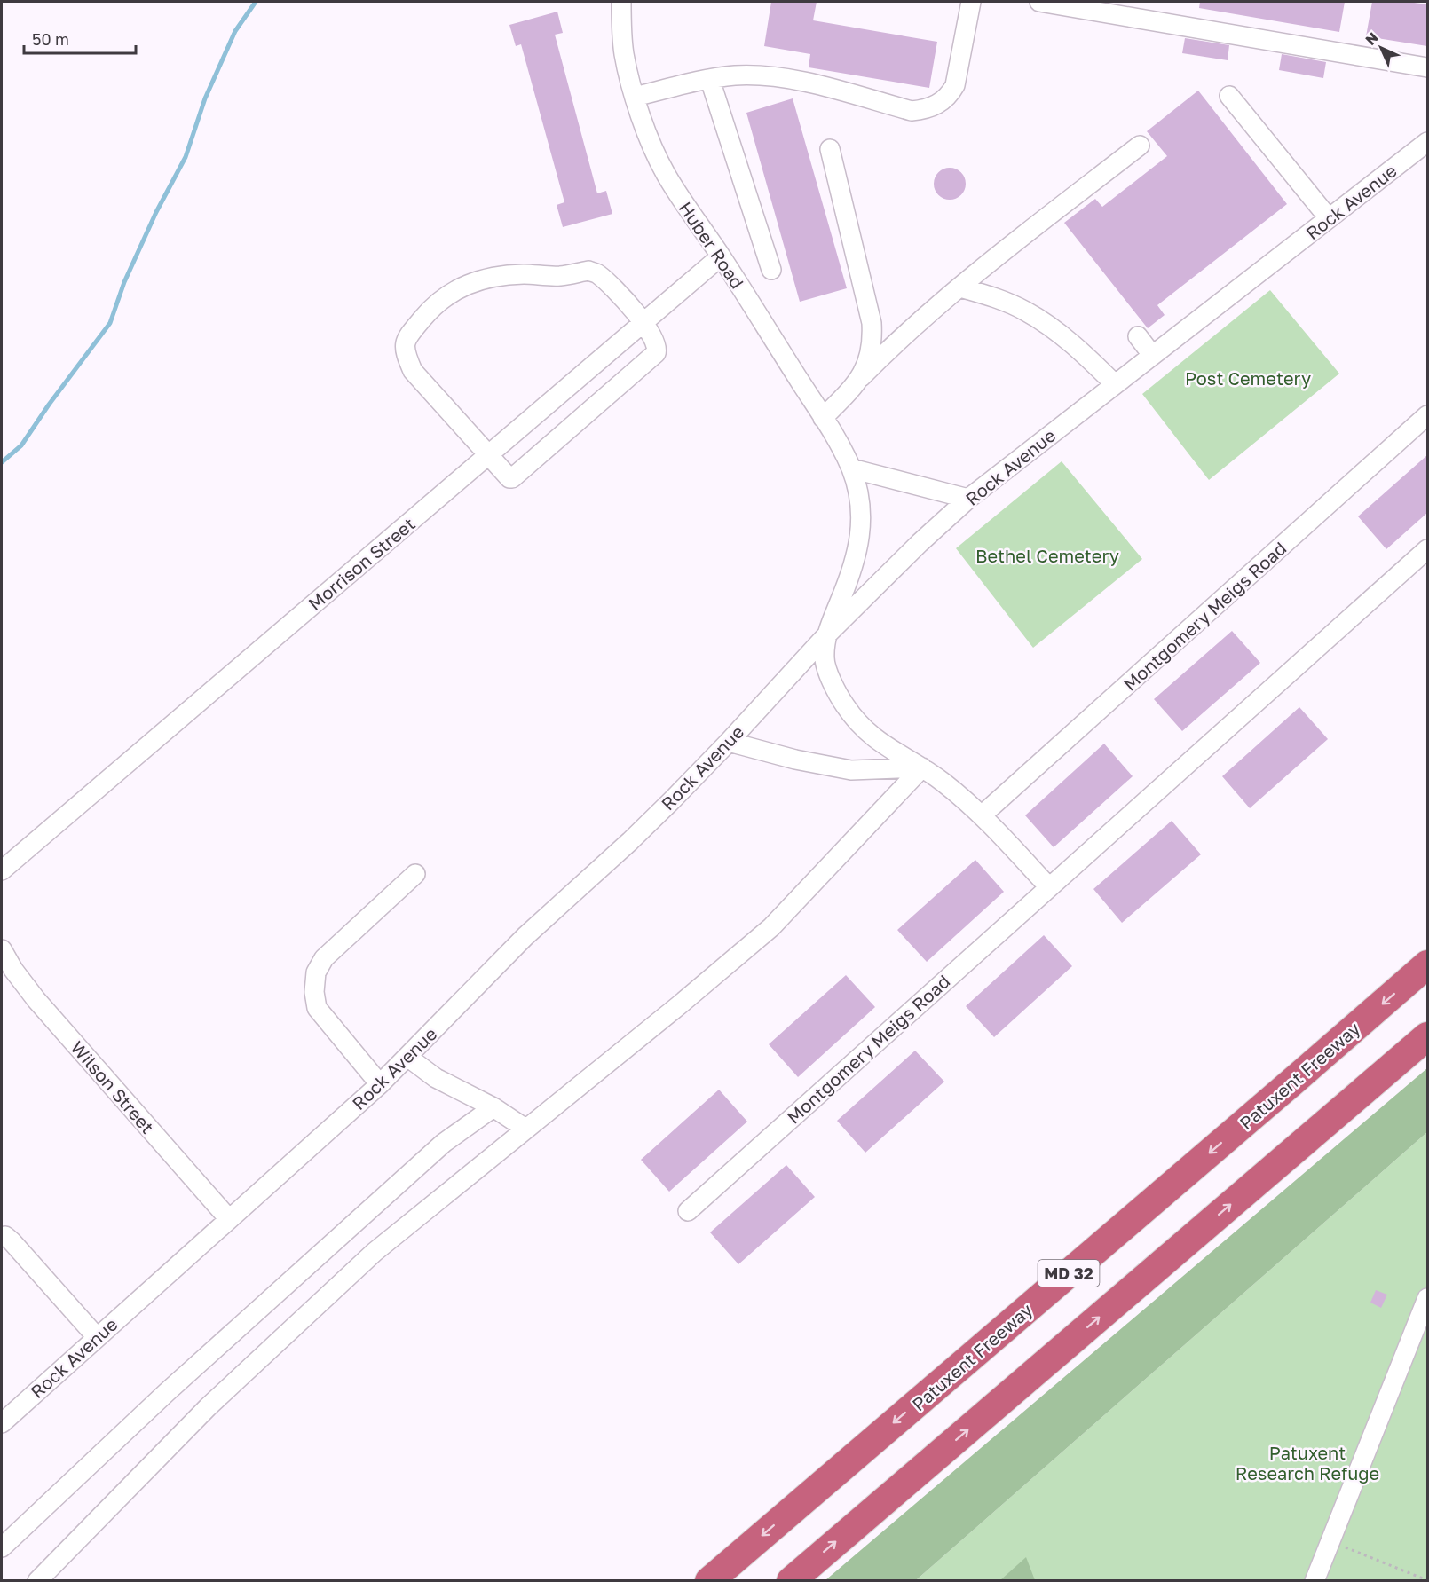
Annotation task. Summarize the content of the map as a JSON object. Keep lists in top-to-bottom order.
{
  "streets": {
    "highway": ["Patuxent Freeway", "MD 32"],
    "street": [
      "Rock Avenue",
      "Huber Road",
      "Morrison Street",
      "Montgomery Meigs Road",
      "Wilson Street"
    ]
  },
  "crossings": [
    ["Rock Avenue", "Huber Road"],
    ["Rock Avenue", "Wilson Street"],
    ["Huber Road", "Morrison Street"]
  ],
  "parks": ["Post Cemetery", "Bethel Cemetery", "Patuxent Research Refuge"],
  "scale_bar": "50 m",
  "north": "top left"
}
